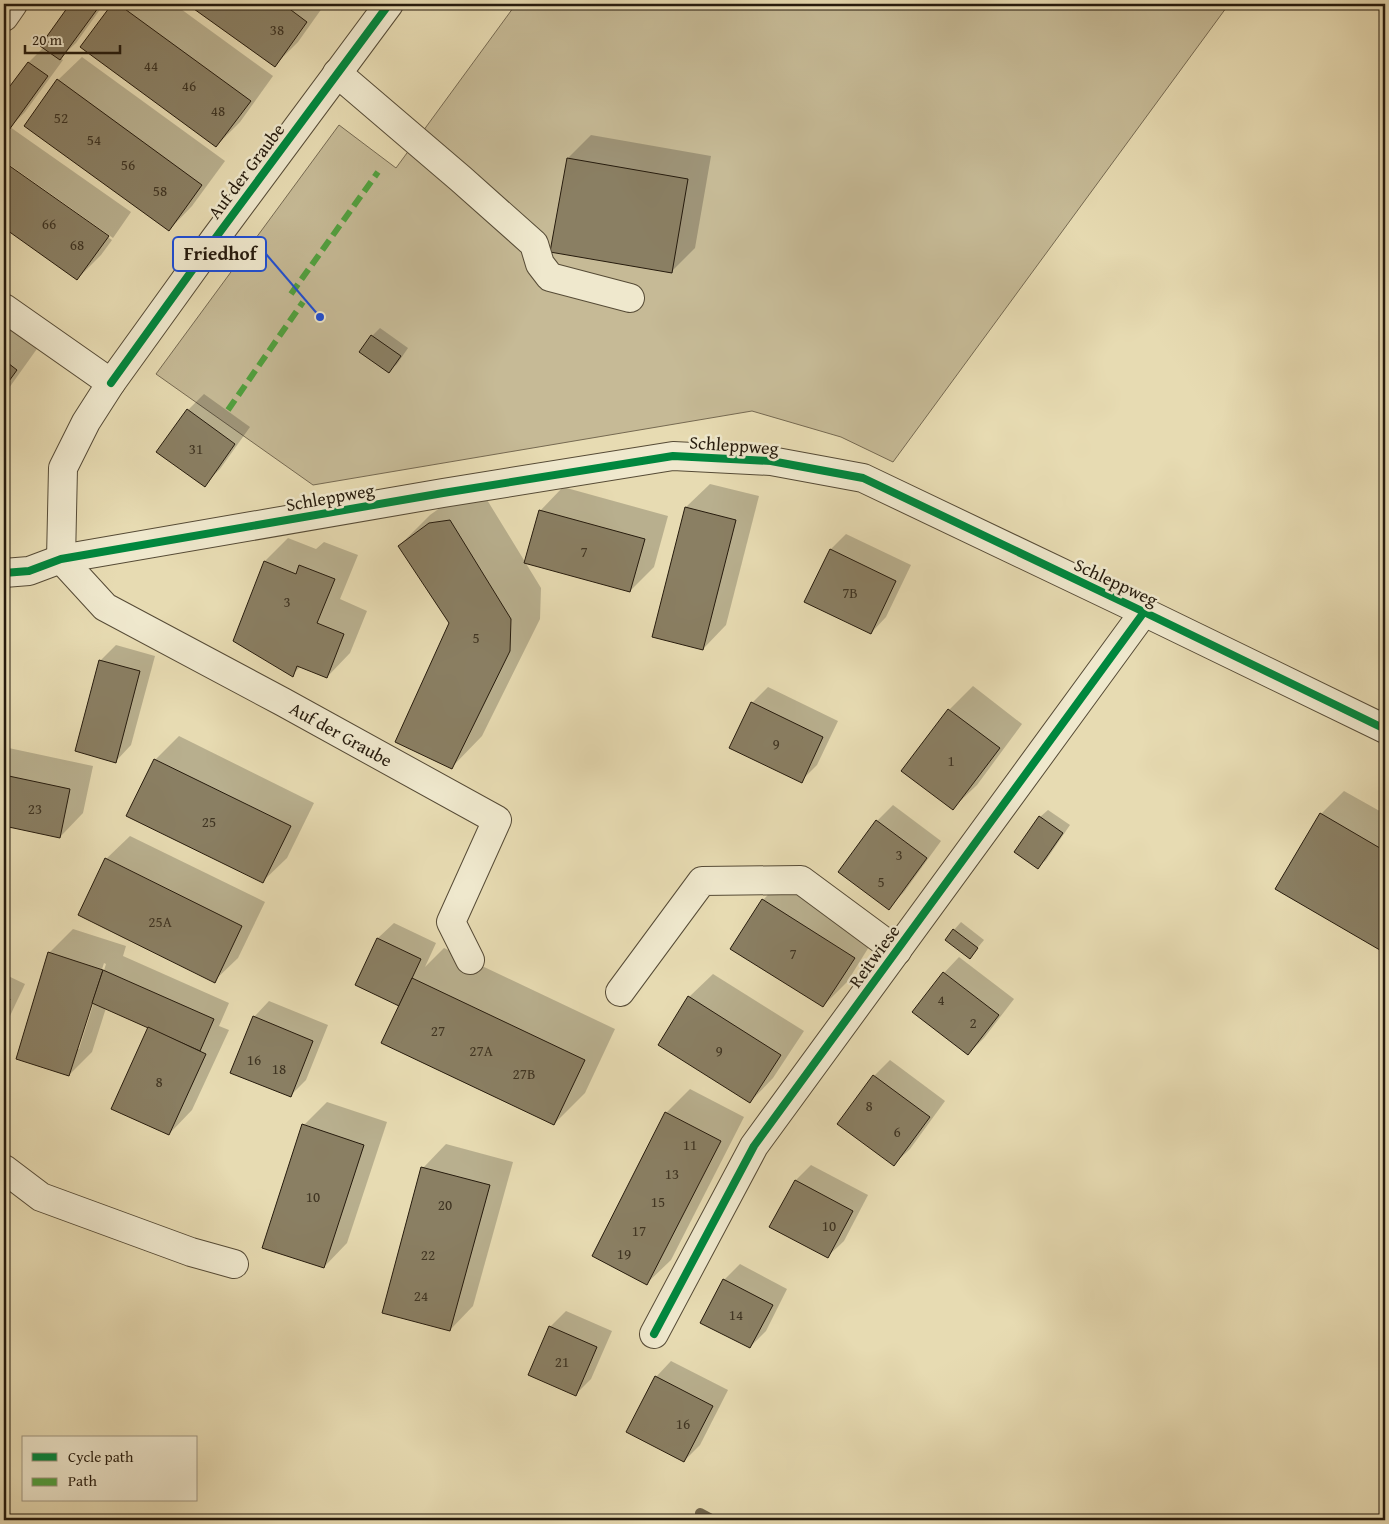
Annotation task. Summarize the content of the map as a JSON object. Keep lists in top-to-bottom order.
{
  "streets": {
    "street": ["Auf der Graube", "Schleppweg", "Reitwiese"]
  },
  "crossings": [
    ["Auf der Graube", "Schleppweg"],
    ["Schleppweg", "Reitwiese"]
  ],
  "places": ["Friedhof"],
  "house_numbers": [
    "38",
    "44",
    "46",
    "48",
    "52",
    "54",
    "56",
    "58",
    "66",
    "68",
    "31",
    "7",
    "7B",
    "3",
    "5",
    "9",
    "1",
    "23",
    "25",
    "3",
    "5",
    "25A",
    "7",
    "4",
    "2",
    "27",
    "27A",
    "9",
    "16",
    "18",
    "27B",
    "8",
    "8",
    "6",
    "11",
    "13",
    "10",
    "15",
    "20",
    "10",
    "17",
    "19",
    "22",
    "24",
    "14",
    "21",
    "16"
  ],
  "legend": ["Cycle path", "Path"],
  "scale_bar": "20 m"
}
